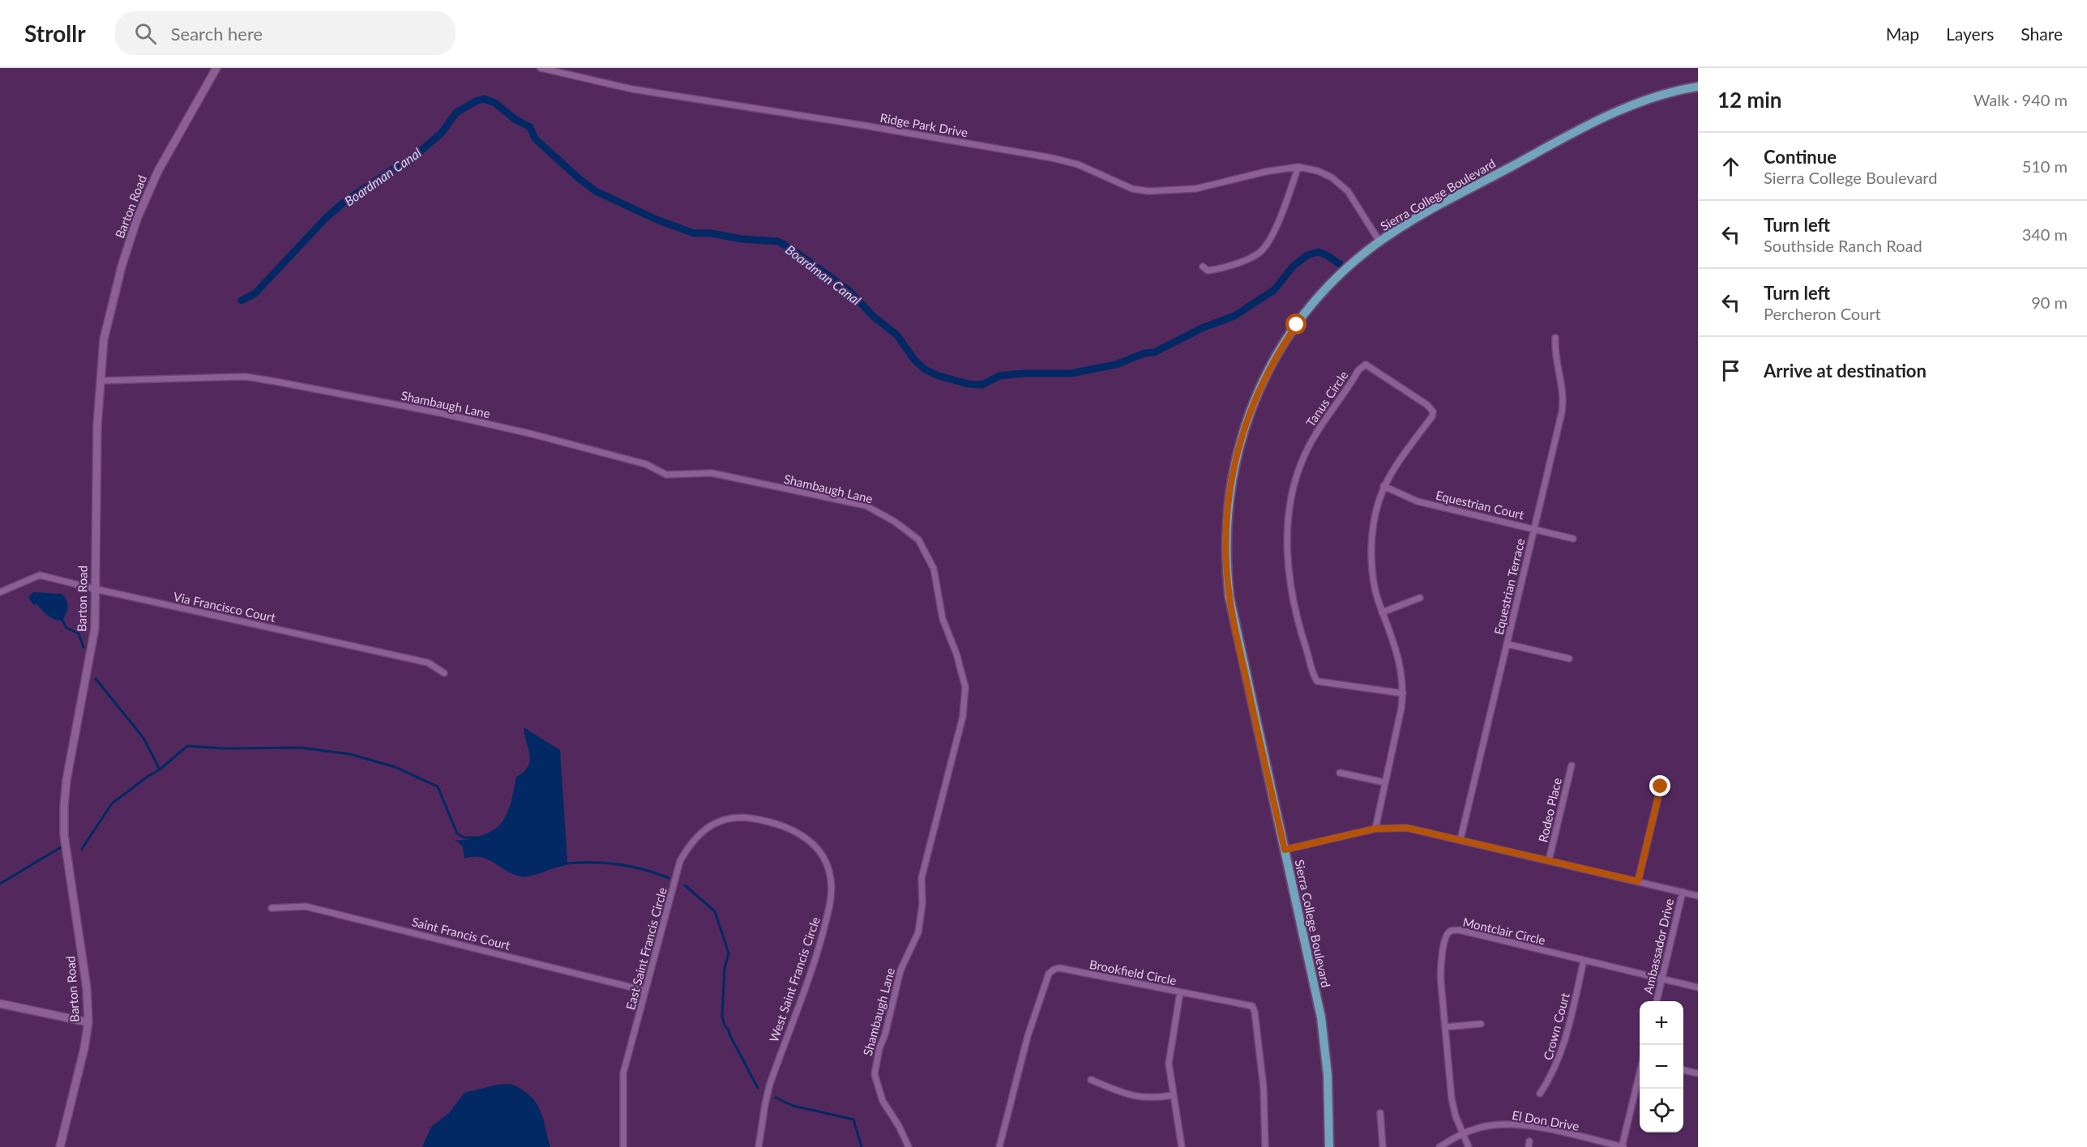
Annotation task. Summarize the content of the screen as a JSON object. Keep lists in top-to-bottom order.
{
  "streets": {
    "main road": ["Sierra College Boulevard"],
    "street": [
      "Ridge Park Drive",
      "Barton Road",
      "Tanus Circle",
      "Shambaugh Lane",
      "Equestrian Court",
      "Equestrian Terrace",
      "Via Francisco Court",
      "Rodeo Place",
      "Montclair Circle",
      "Saint Francis Court",
      "Ambassador Drive",
      "East Saint Francis Circle",
      "Brookfield Circle",
      "West Saint Francis Circle",
      "Crown Court",
      "El Don Drive"
    ]
  },
  "crossings": [
    ["Ridge Park Drive", "Sierra College Boulevard"],
    ["Barton Road", "Shambaugh Lane"],
    ["Barton Road", "Via Francisco Court"],
    ["Tanus Circle", "Equestrian Court"],
    ["Equestrian Court", "Equestrian Terrace"],
    ["Montclair Circle", "Ambassador Drive"],
    ["Montclair Circle", "Crown Court"],
    ["Montclair Circle", "El Don Drive"],
    ["Saint Francis Court", "East Saint Francis Circle"],
    ["East Saint Francis Circle", "West Saint Francis Circle"]
  ],
  "water": ["Boardman Canal"],
  "page": {
    "header": "Strollr",
    "search": "Search here",
    "nav": ["Map", "Layers", "Share"],
    "heading": ["12 min", "Walk · 940 m"],
    "list": [
      ["Continue", "Sierra College Boulevard", "510 m"],
      ["Turn left", "Southside Ranch Road", "340 m"],
      ["Turn left", "Percheron Court", "90 m"],
      "Arrive at destination"
    ],
    "map_buttons": ["+", "−"]
  }
}
